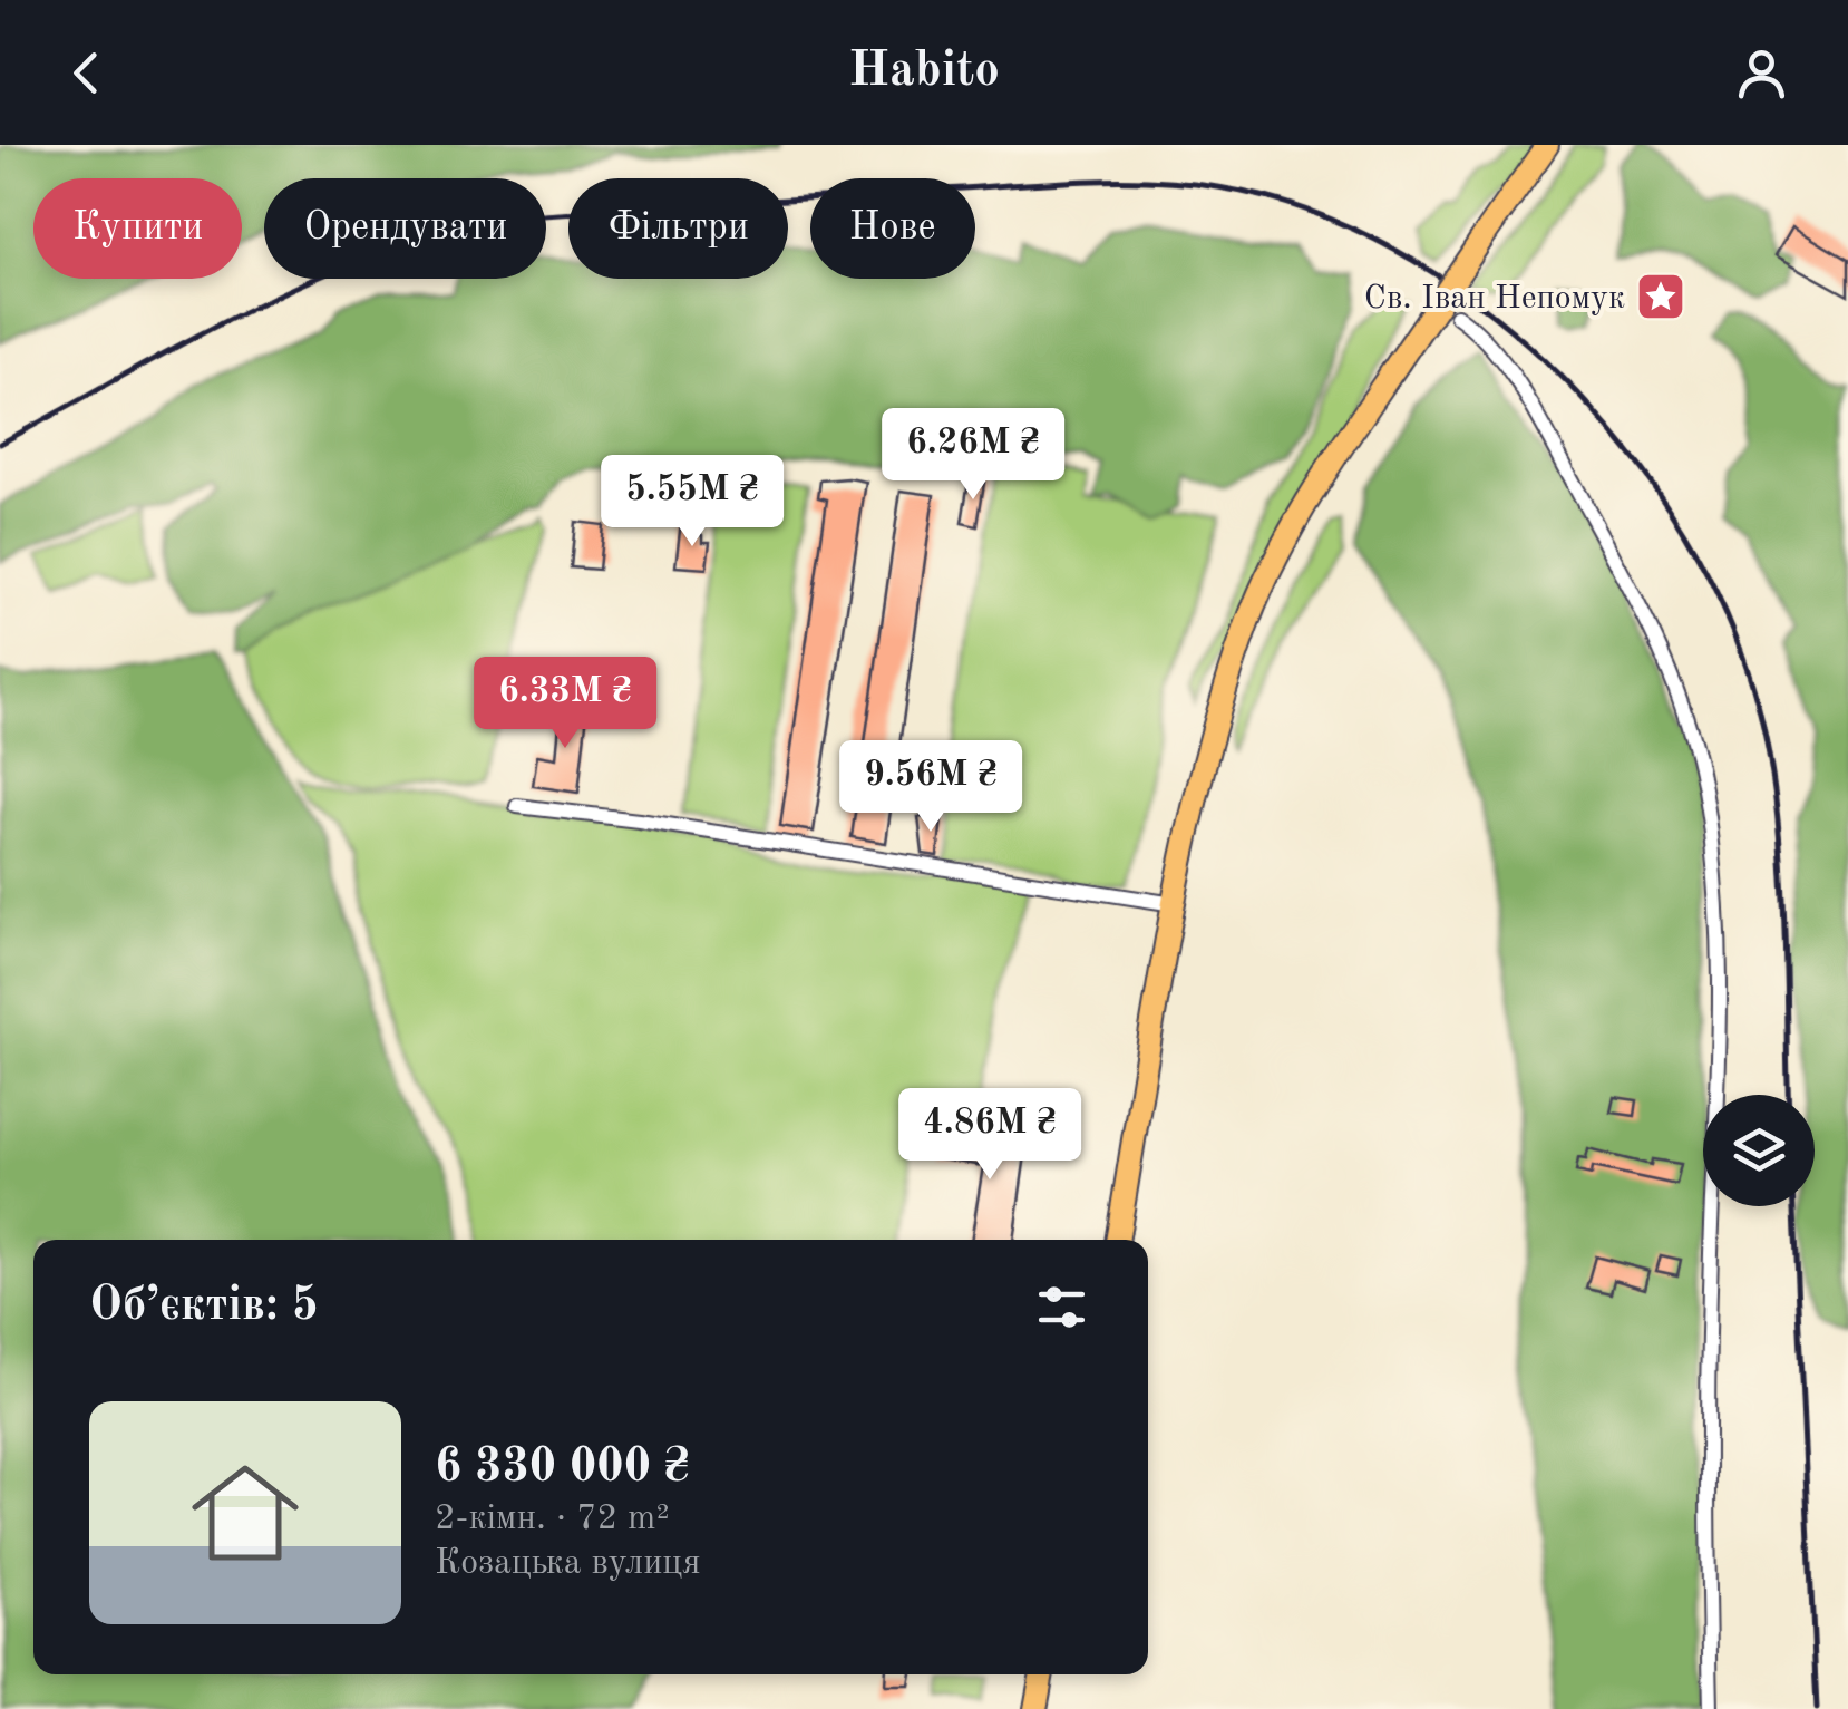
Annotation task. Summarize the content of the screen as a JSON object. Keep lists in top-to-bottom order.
{
  "places": {
    "place": ["Св. Іван Непомук"]
  },
  "page": {
    "header": "Habito",
    "chip": [
      "Купити",
      "Орендувати",
      "Фільтри",
      "Нове"
    ],
    "price": [
      "6.26M ₴",
      "5.55M ₴",
      "6.33M ₴",
      "9.56M ₴",
      "4.86M ₴"
    ],
    "heading": "Об’єктів: 5",
    "list": [
      {
        "name": "6 330 000 ₴",
        "note": "2-кімн. · 72 m² · Козацька вулиця"
      }
    ]
  }
}
